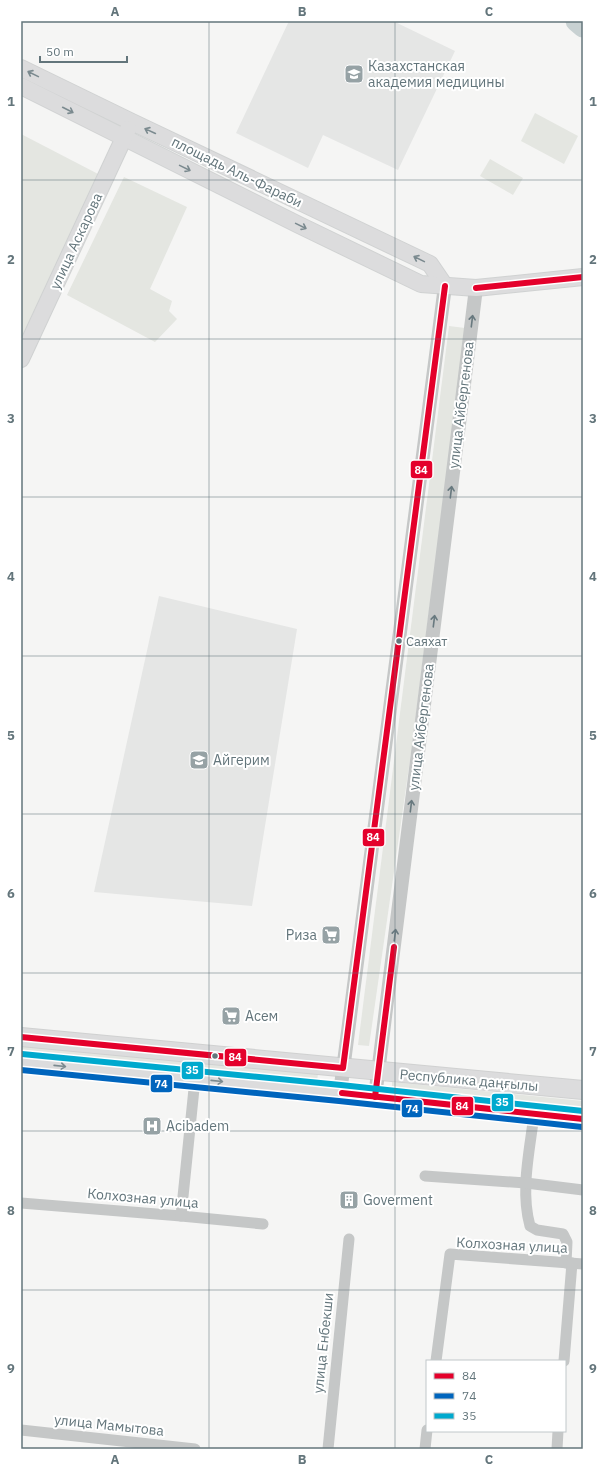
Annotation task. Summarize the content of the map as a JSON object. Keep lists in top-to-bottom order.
{
  "streets": {
    "main road": ["площадь Аль-Фараби", "улица Аскарова", "Республика даңғылы"],
    "street": [
      "улица Айбергенова",
      "Колхозная улица",
      "улица Енбекши",
      "улица Мамытова"
    ]
  },
  "crossings": [
    ["площадь Аль-Фараби", "улица Аскарова"],
    ["площадь Аль-Фараби", "улица Айбергенова"],
    ["улица Айбергенова", "Республика даңғылы"]
  ],
  "places": {
    "school or university": ["Казахстанская академия медицины", "Айгерим"],
    "other": ["Саяхат"],
    "supermarket": ["Риза", "Асем"],
    "hospital": ["Acibadem"],
    "building": ["Goverment"]
  },
  "lines": ["transit line 84", "transit line 35", "transit line 74"],
  "legend": ["84", "74", "35"],
  "scale_bar": "50 m",
  "grid": {
    "columns": ["A", "B", "C"],
    "rows": [
      "1",
      "2",
      "3",
      "4",
      "5",
      "6",
      "7",
      "8",
      "9"
    ]
  }
}
